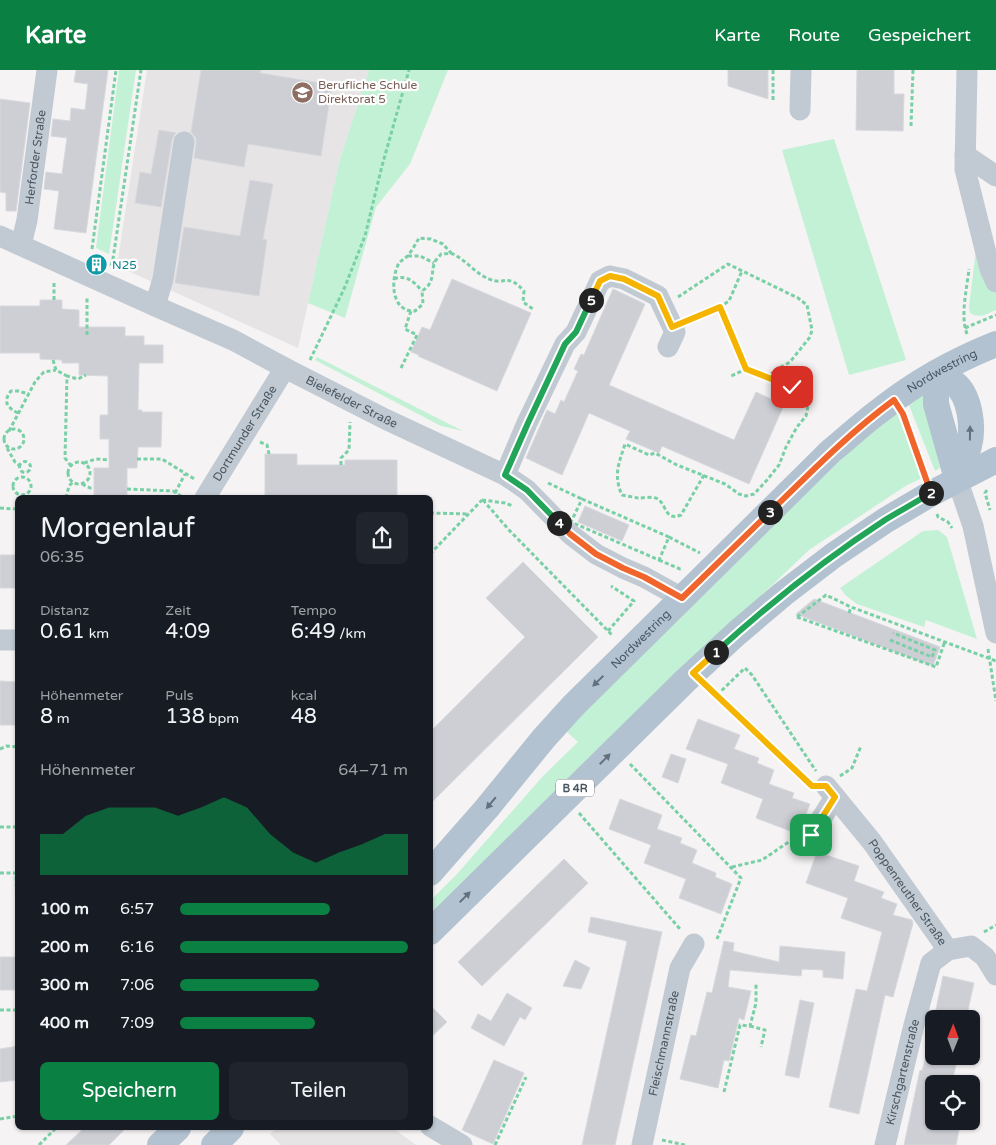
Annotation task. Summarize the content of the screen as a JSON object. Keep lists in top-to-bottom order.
{
  "streets": {
    "main road": ["Nordwestring", "B 4R"],
    "street": [
      "Herforder Straße",
      "Bielefelder Straße",
      "Dortmunder Straße",
      "Poppenreuther Straße",
      "Fleischmannstraße",
      "Kirschgartenstraße"
    ]
  },
  "crossings": [
    ["Herforder Straße", "Bielefelder Straße"],
    ["Nordwestring", "Bielefelder Straße"],
    ["Bielefelder Straße", "Dortmunder Straße"],
    ["Poppenreuther Straße", "Kirschgartenstraße"]
  ],
  "places": {
    "school or university": ["Berufliche Schule Direktorat 5"],
    "building": ["N25"]
  },
  "north": "top",
  "page": {
    "header": "Karte",
    "nav": ["Karte", "Route", "Gespeichert"],
    "pins": [
      "5",
      "2",
      "3",
      "4",
      "1"
    ],
    "heading": ["Morgenlauf", "06:35"],
    "stats": [
      ["Distanz", "0.61 km"],
      ["Zeit", "4:09"],
      ["Tempo", "6:49 /km"],
      ["Höhenmeter", "8 m"],
      ["Puls", "138 bpm"],
      ["kcal", "48"]
    ],
    "chart": ["Höhenmeter", "64–71 m"],
    "list": [
      {
        "name": "100 m",
        "note": "6:57"
      },
      {
        "name": "200 m",
        "note": "6:16"
      },
      {
        "name": "300 m",
        "note": "7:06"
      },
      {
        "name": "400 m",
        "note": "7:09"
      }
    ],
    "buttons": ["Speichern", "Teilen"]
  }
}
